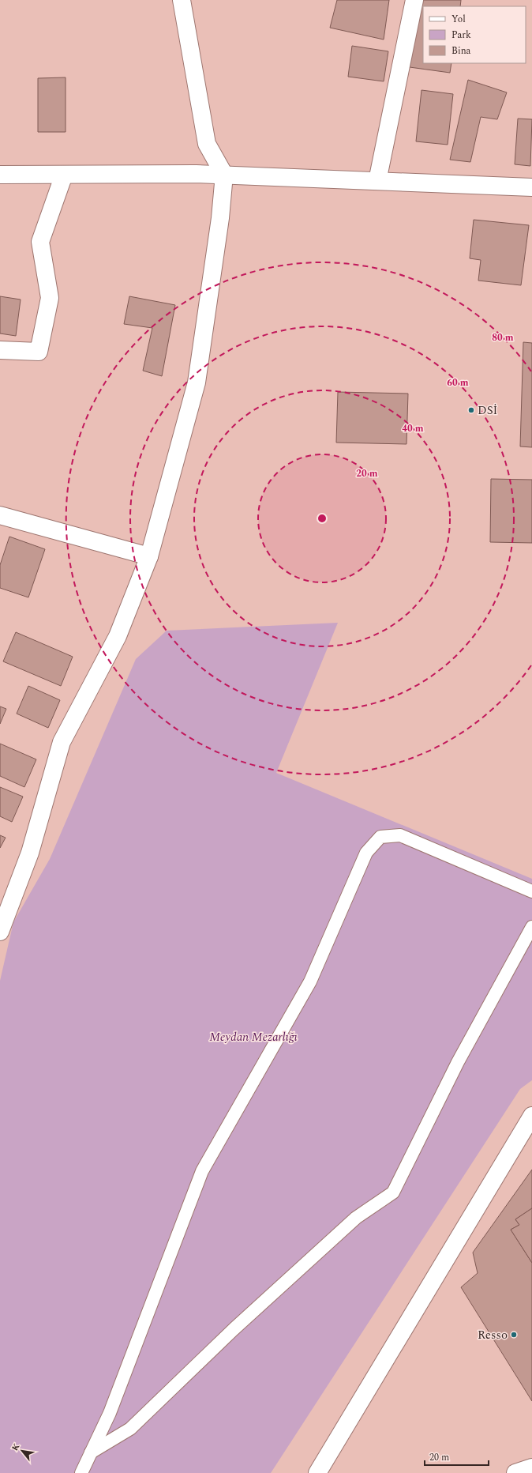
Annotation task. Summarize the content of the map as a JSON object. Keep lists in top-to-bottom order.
{
  "parks": ["Meydan Mezarlığı"],
  "places": ["DSİ", "Resso"],
  "legend": ["Yol", "Park", "Bina"],
  "scale_bar": "20 m",
  "north": "top left",
  "rings": [
    "80 m",
    "60 m",
    "40 m",
    "20 m"
  ]
}
